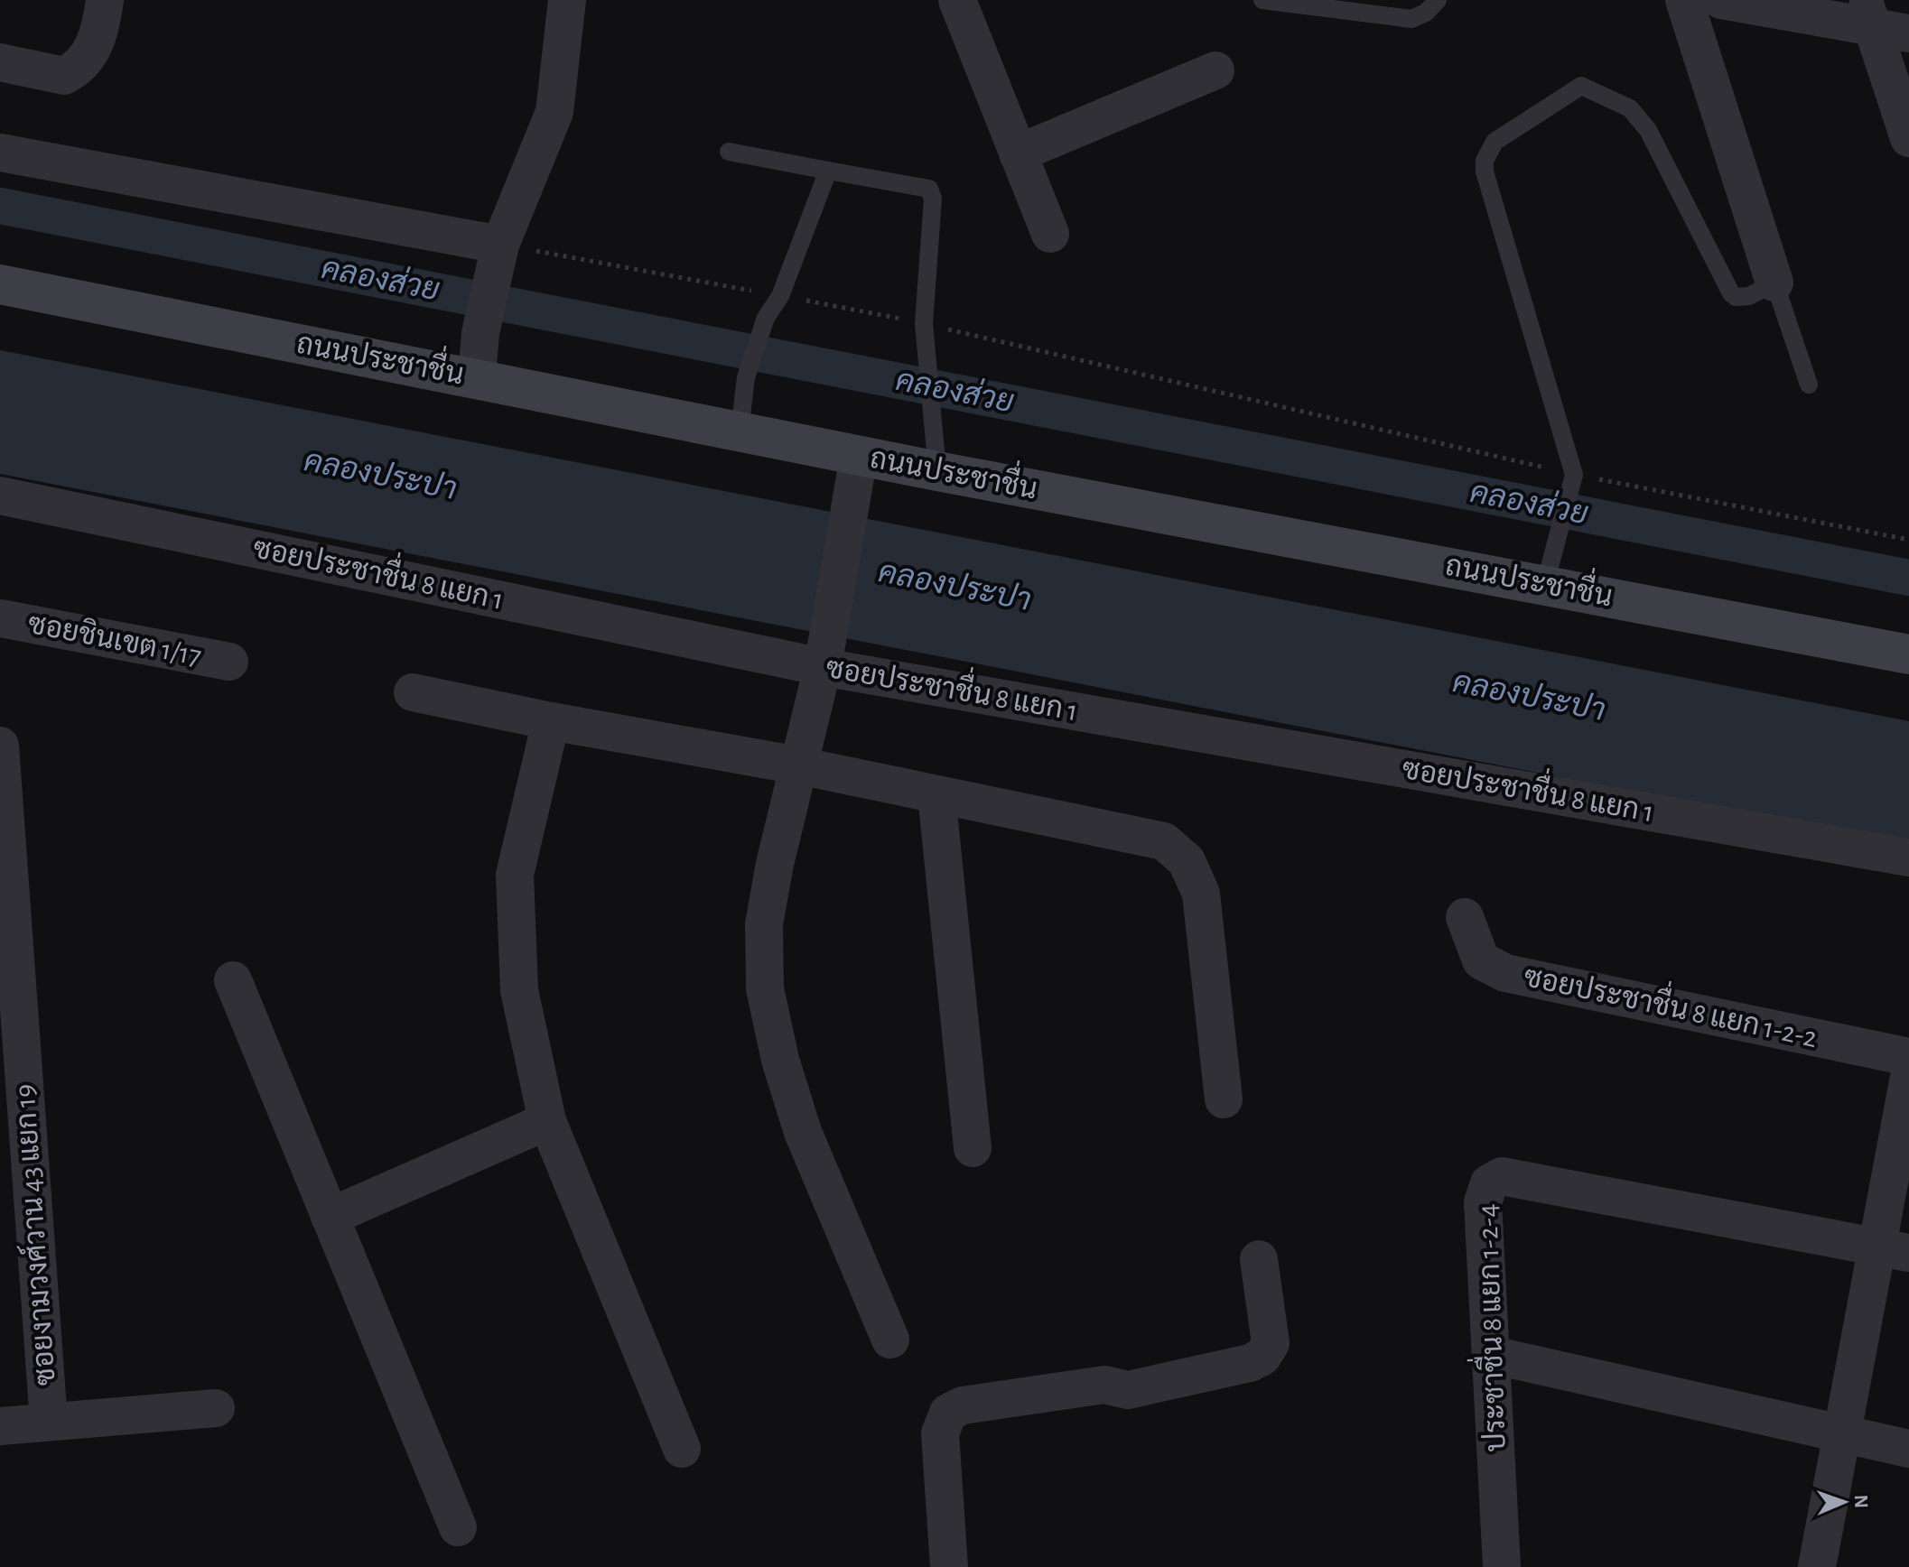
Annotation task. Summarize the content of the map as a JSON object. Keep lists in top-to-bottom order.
{
  "streets": {
    "main road": ["ถนนประชาชื่น"],
    "street": [
      "ซอยประชาชื่น 8 แยก 1",
      "ซอยชินเขต 1/17",
      "ซอยประชาชื่น 8 แยก 1-2-2",
      "ซอยงามวงศ์วาน 43 แยก 19",
      "ประชาชื่น 8 แยก 1-2-4"
    ]
  },
  "water": ["คลองส่วย", "คลองประปา"],
  "north": "right"
}
